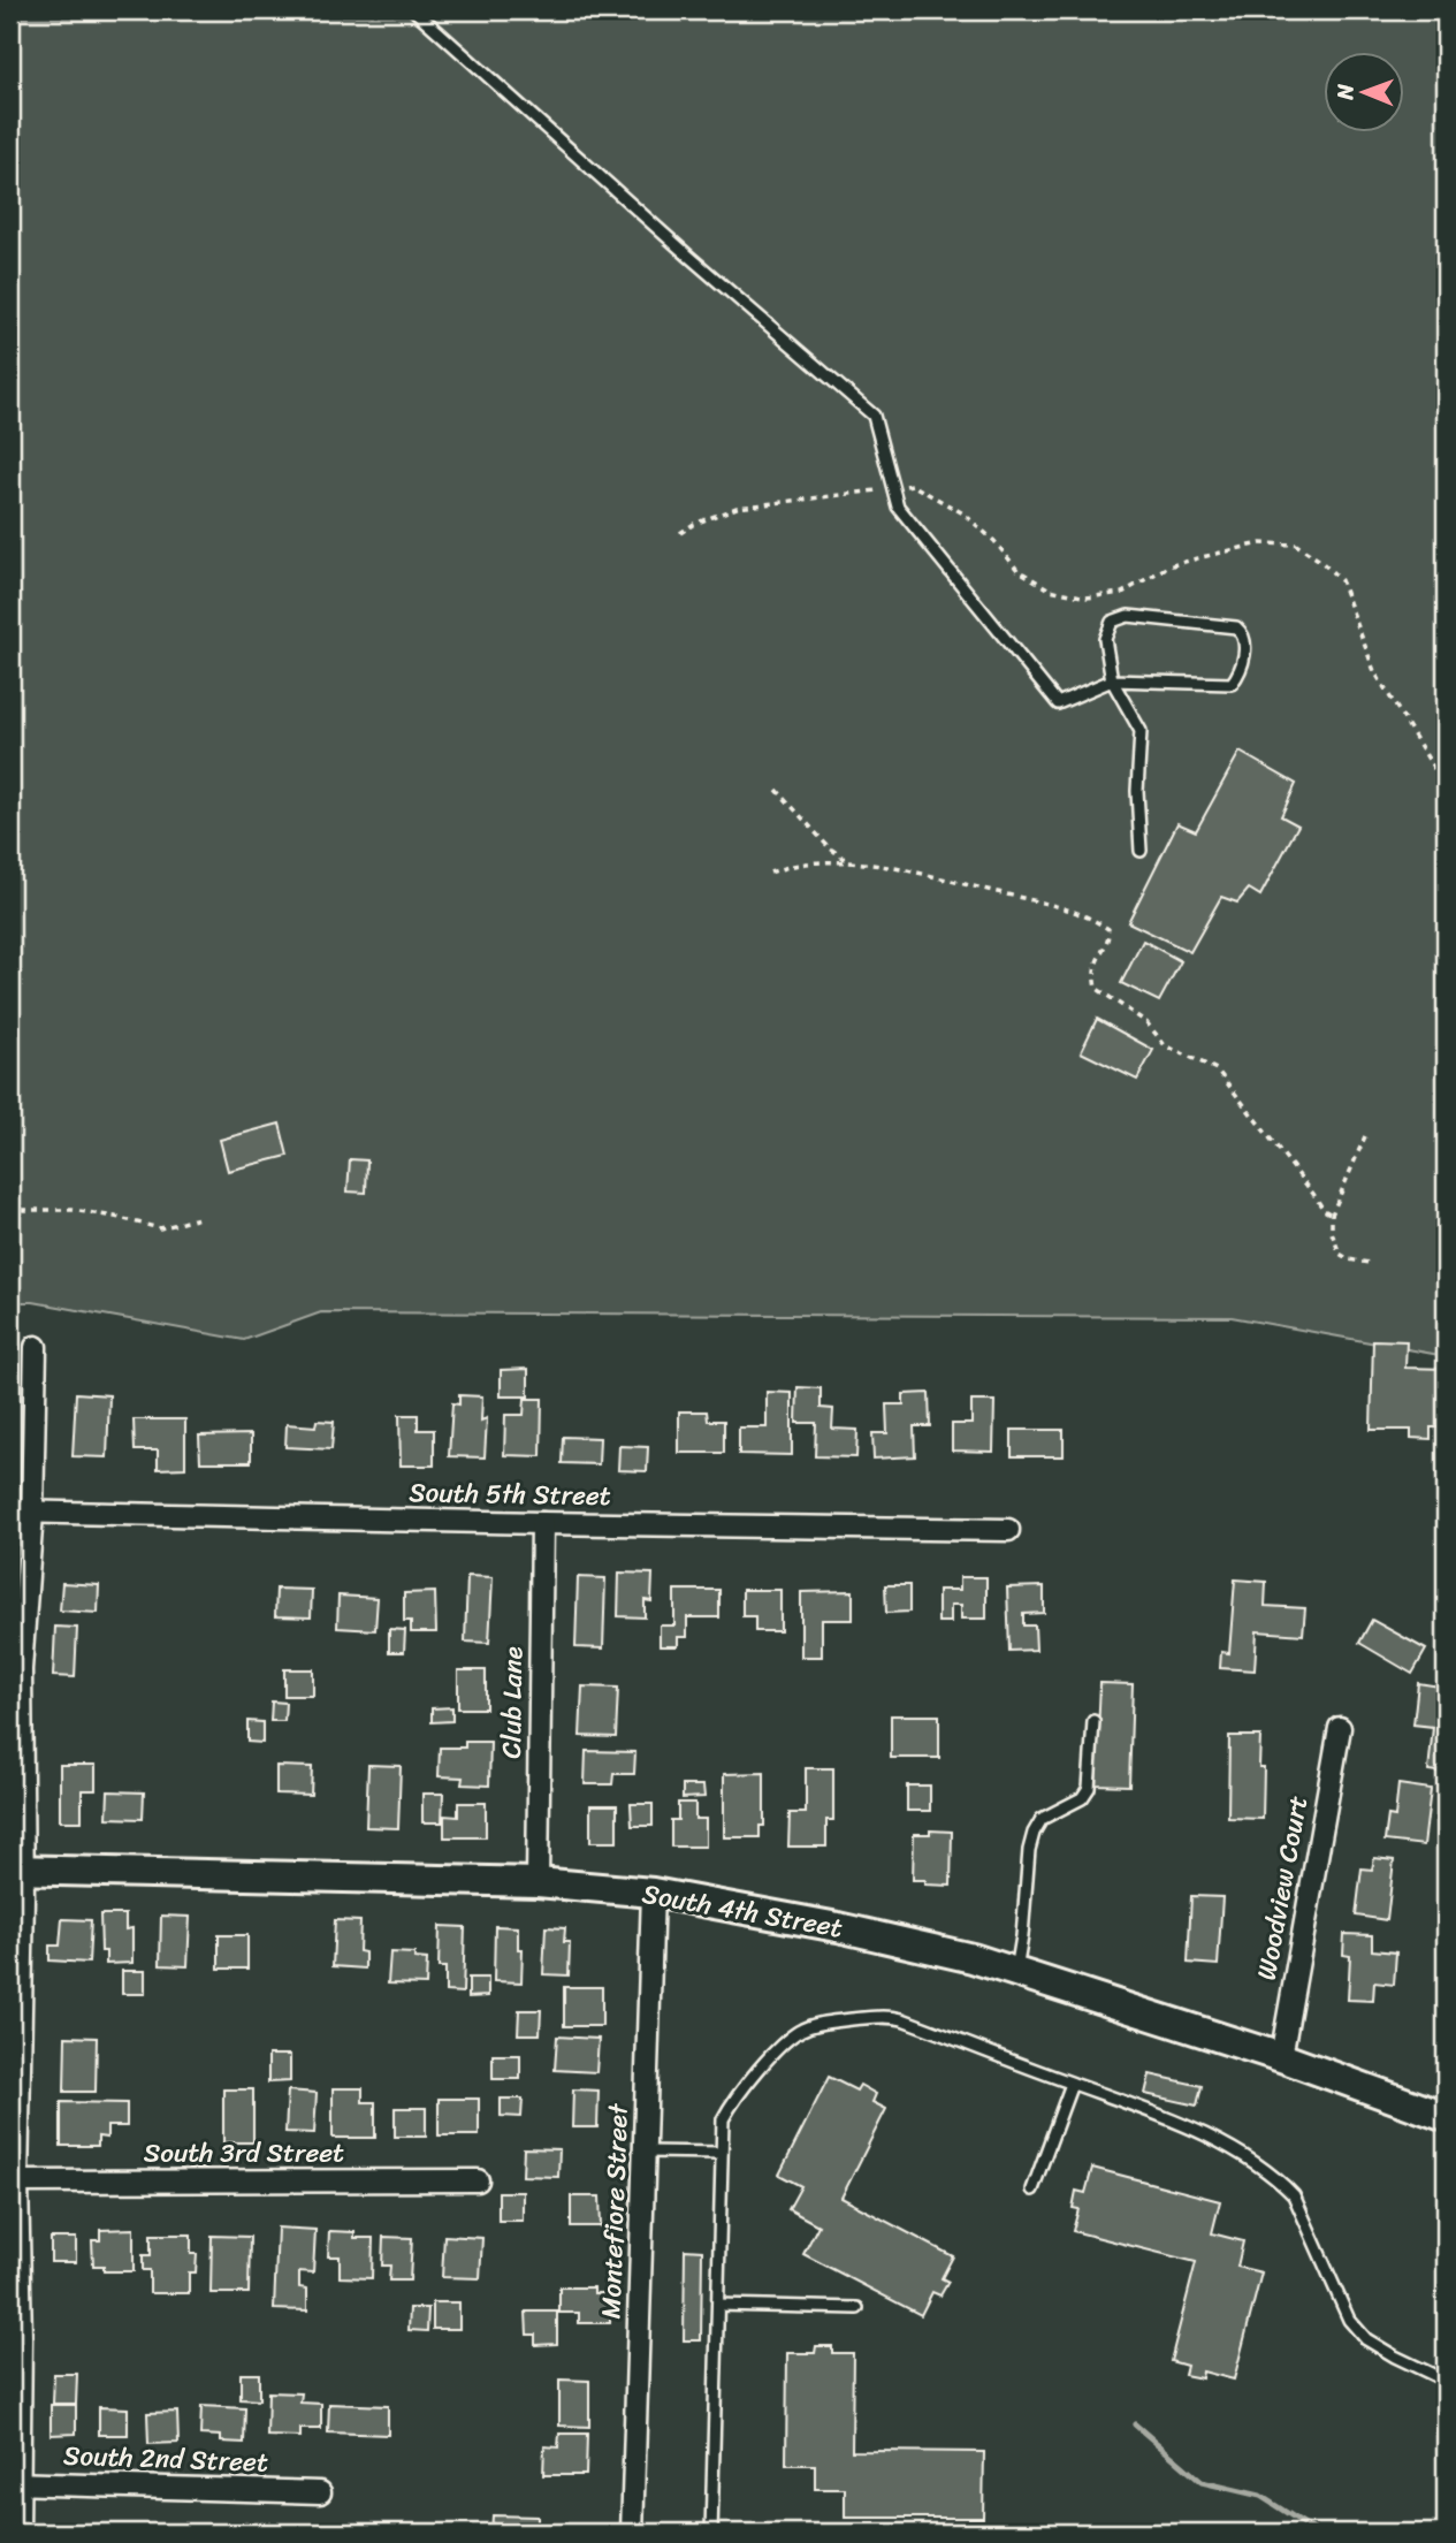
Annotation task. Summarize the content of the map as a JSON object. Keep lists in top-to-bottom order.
{
  "streets": {
    "main road": ["South 4th Street"],
    "street": [
      "South 5th Street",
      "Club Lane",
      "Woodview Court",
      "South 3rd Street",
      "Montefiore Street",
      "South 2nd Street"
    ]
  },
  "crossings": [
    ["South 5th Street", "Club Lane"],
    ["Club Lane", "South 4th Street"],
    ["Woodview Court", "South 4th Street"],
    ["South 4th Street", "Montefiore Street"]
  ],
  "north": "left"
}
